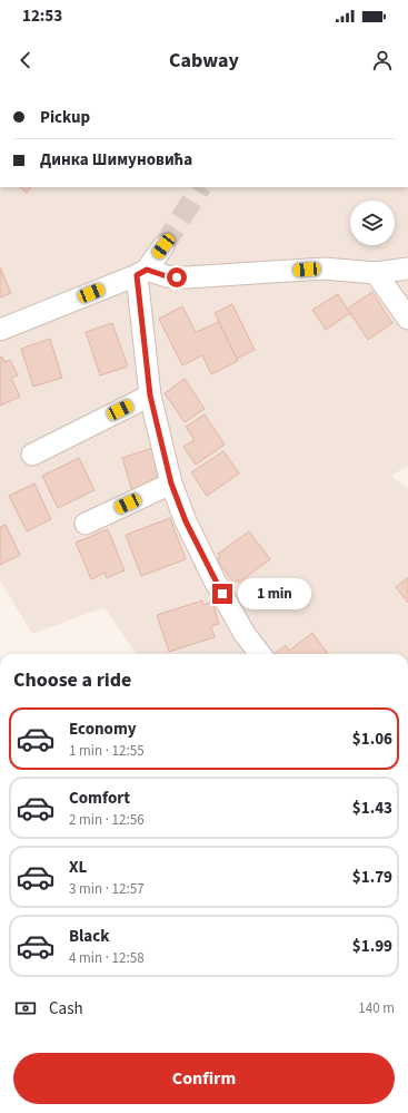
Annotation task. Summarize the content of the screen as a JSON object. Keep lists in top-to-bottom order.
{
  "page": {
    "status": "12:53",
    "header": "Cabway",
    "banner": ["Pickup", "Динка Шимуновића"],
    "bubble": "1 min",
    "heading": "Choose a ride",
    "list": [
      {
        "name": "Economy",
        "note": "1 min · 12:55",
        "value": "$1.06"
      },
      {
        "name": "Comfort",
        "note": "2 min · 12:56",
        "value": "$1.43"
      },
      {
        "name": "XL",
        "note": "3 min · 12:57",
        "value": "$1.79"
      },
      {
        "name": "Black",
        "note": "4 min · 12:58",
        "value": "$1.99"
      }
    ],
    "pay": ["Cash", "140 m"],
    "buttons": "Confirm"
  }
}
